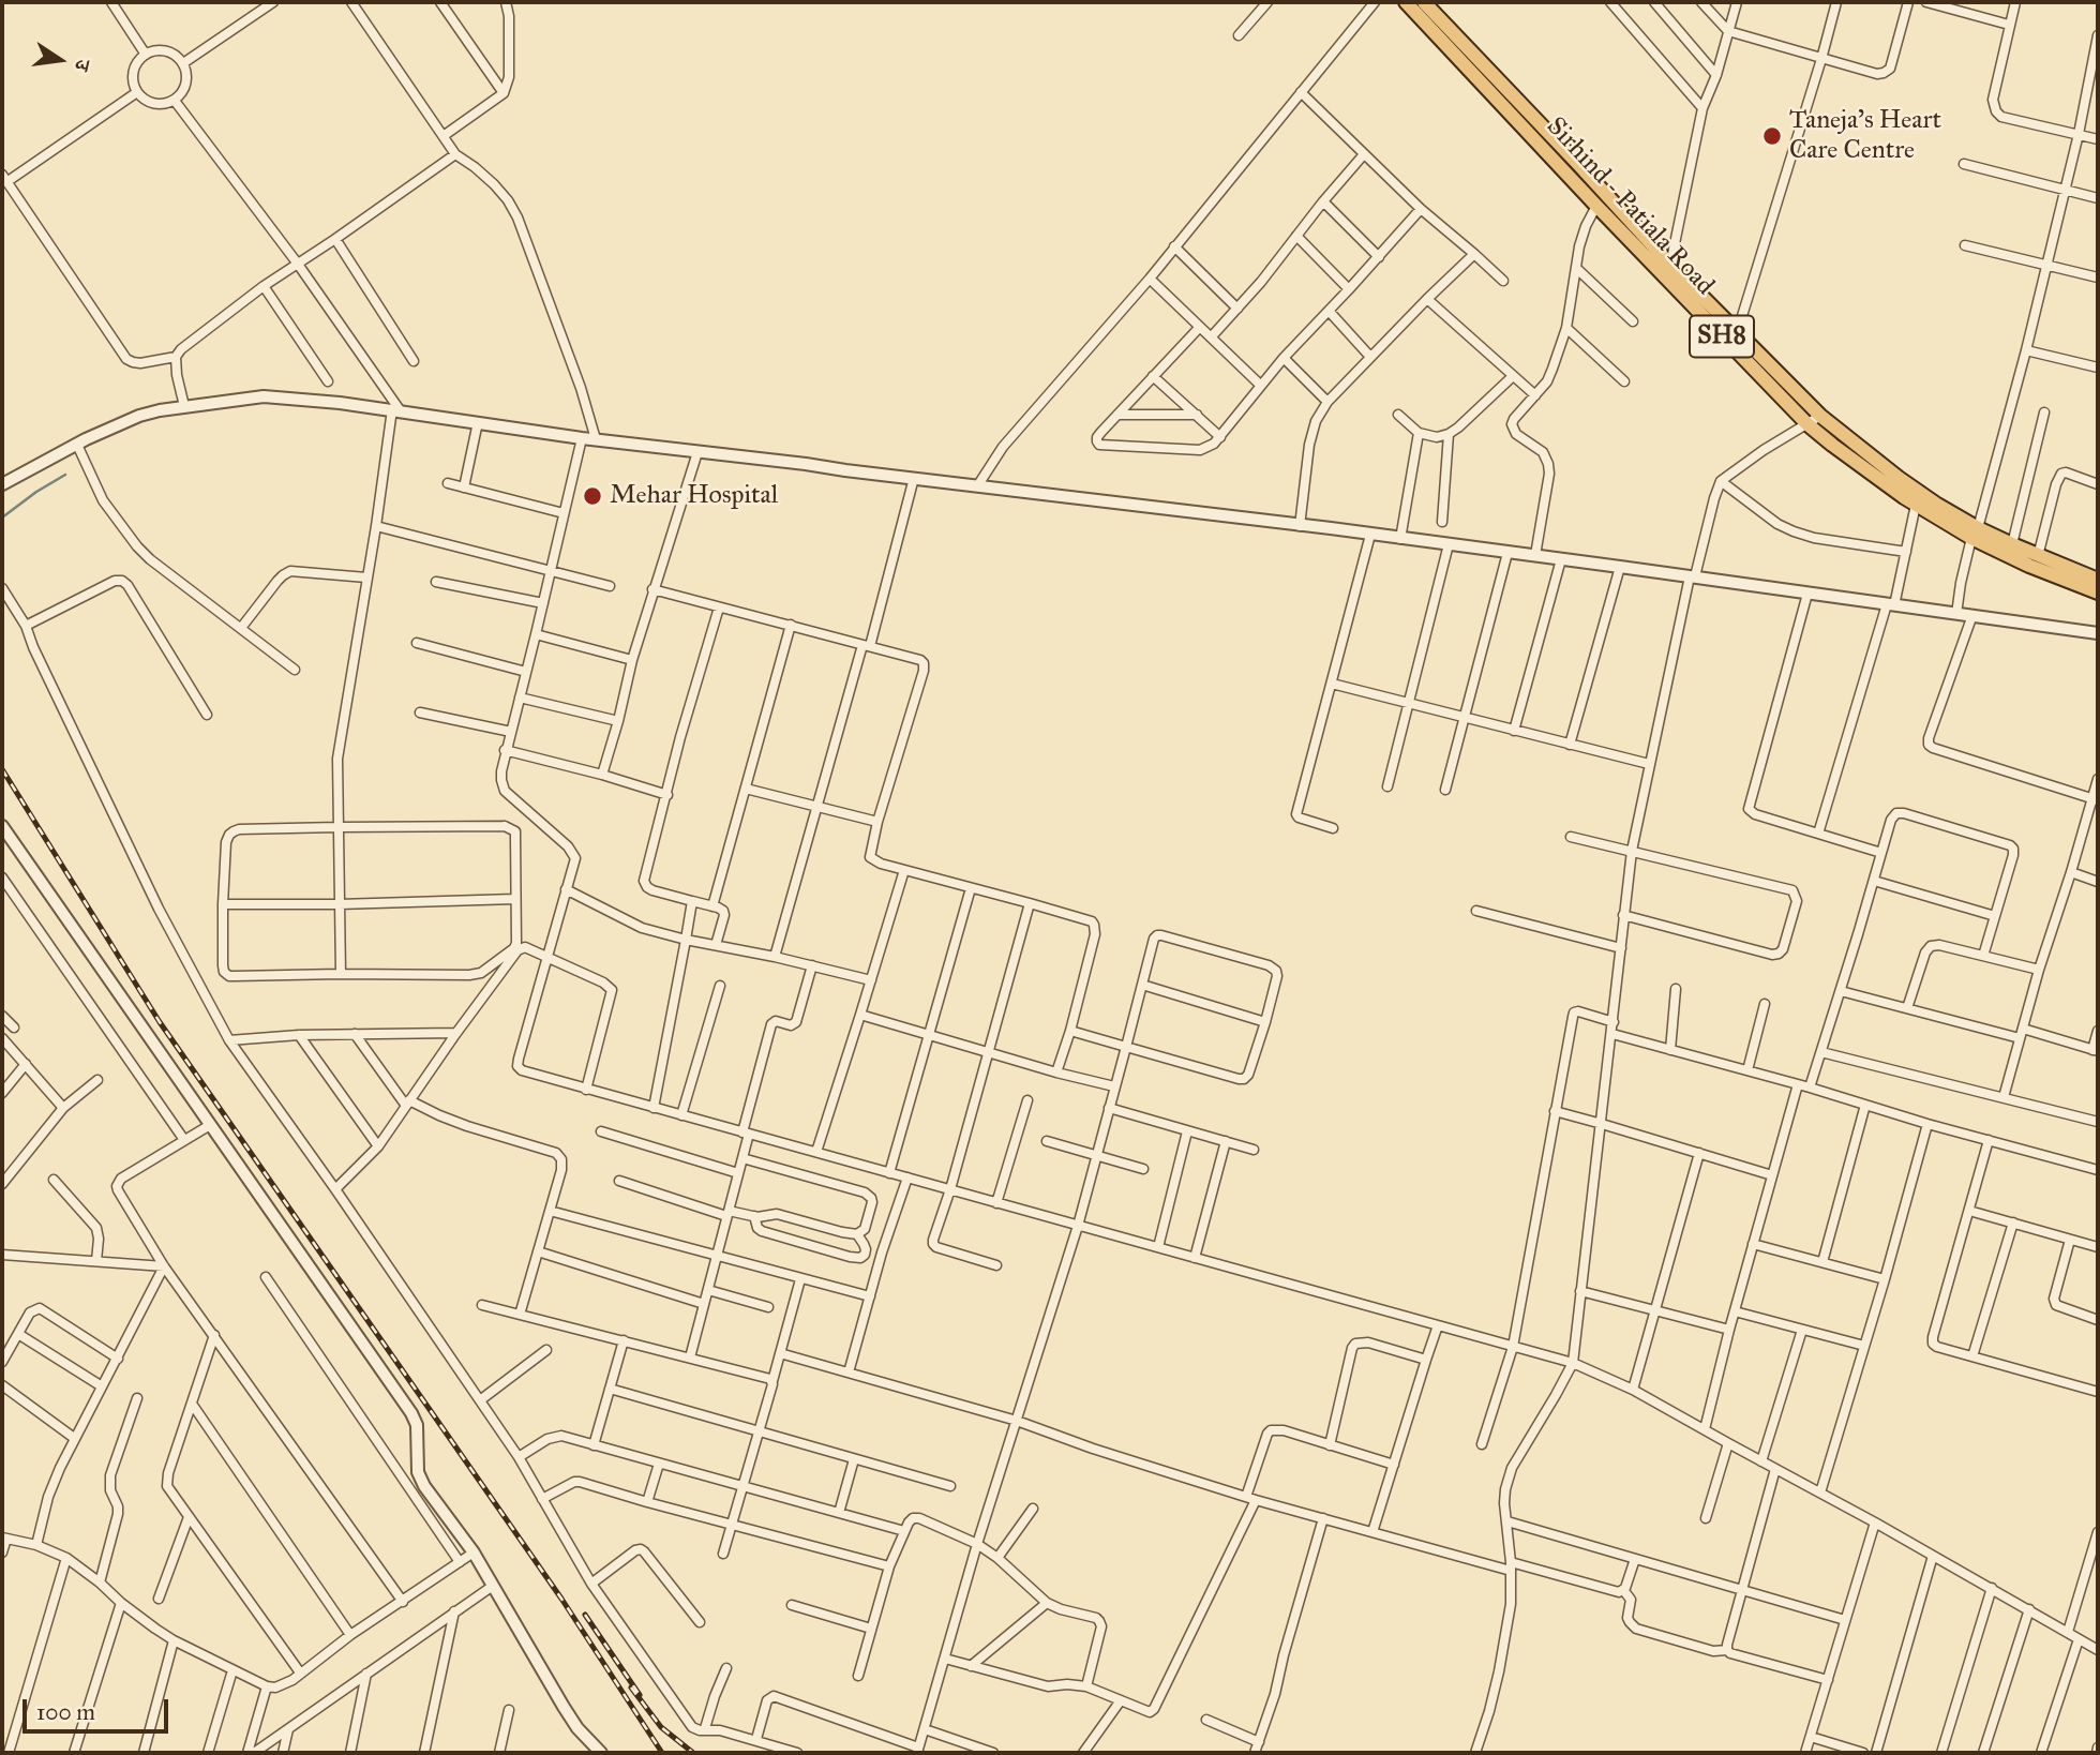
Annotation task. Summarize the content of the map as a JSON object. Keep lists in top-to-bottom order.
{
  "streets": {
    "main road": ["Sirhind - Patiala Road", "SH8"]
  },
  "places": ["Taneja's Heart Care Centre", "Mehar Hospital"],
  "scale_bar": "100 m",
  "north": "right"
}
